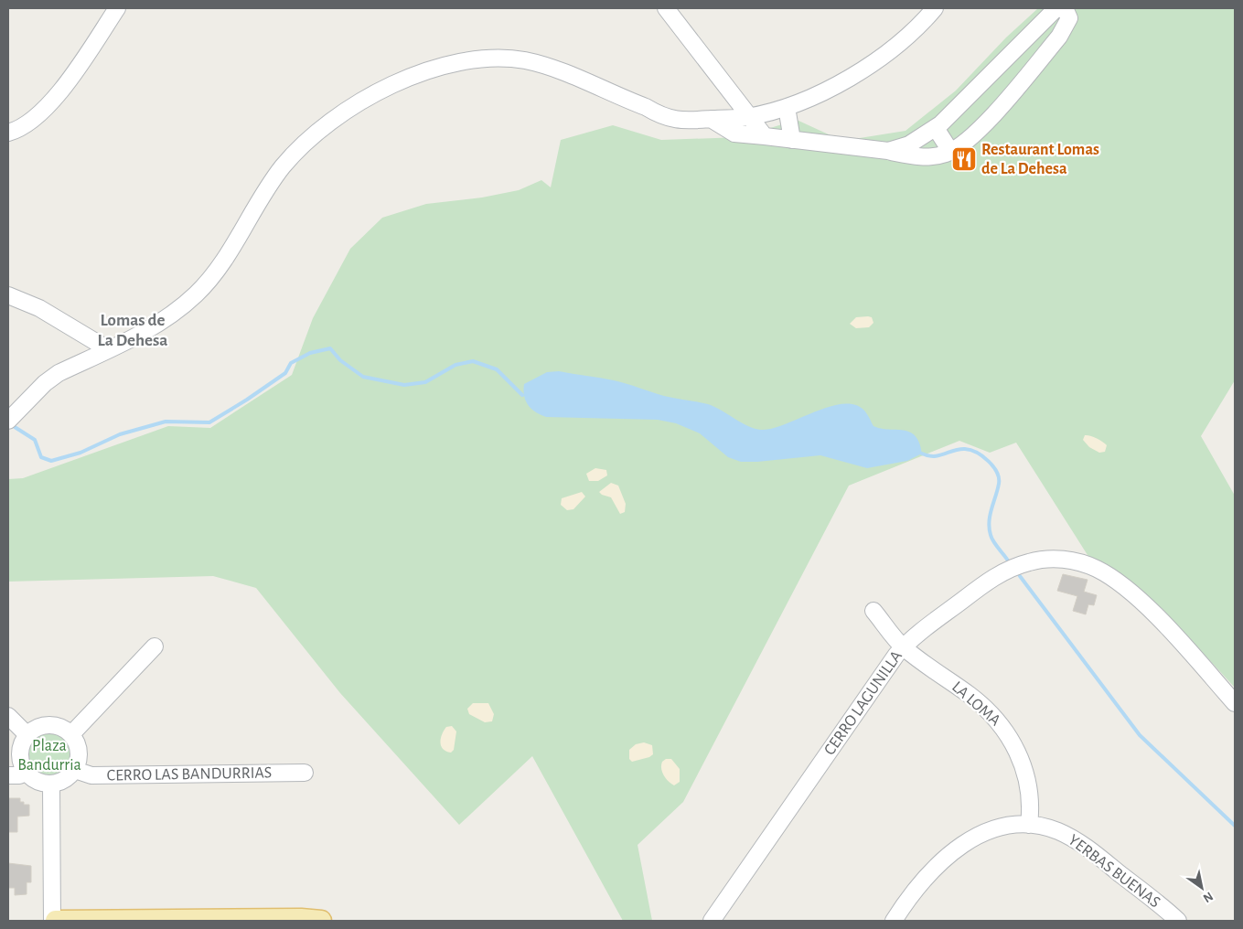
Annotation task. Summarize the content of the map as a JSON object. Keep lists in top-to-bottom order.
{
  "streets": {
    "street": [
      "CERRO LAGUNILLA",
      "LA LOMA",
      "CERRO LAS BANDURRIAS",
      "YERBAS BUENAS"
    ]
  },
  "crossings": [
    ["CERRO LAGUNILLA", "LA LOMA"],
    ["LA LOMA", "YERBAS BUENAS"]
  ],
  "districts": ["Lomas de La Dehesa"],
  "parks": ["Plaza Bandurria"],
  "places": {
    "restaurant": ["Restaurant Lomas de La Dehesa"]
  },
  "north": "bottom right"
}
